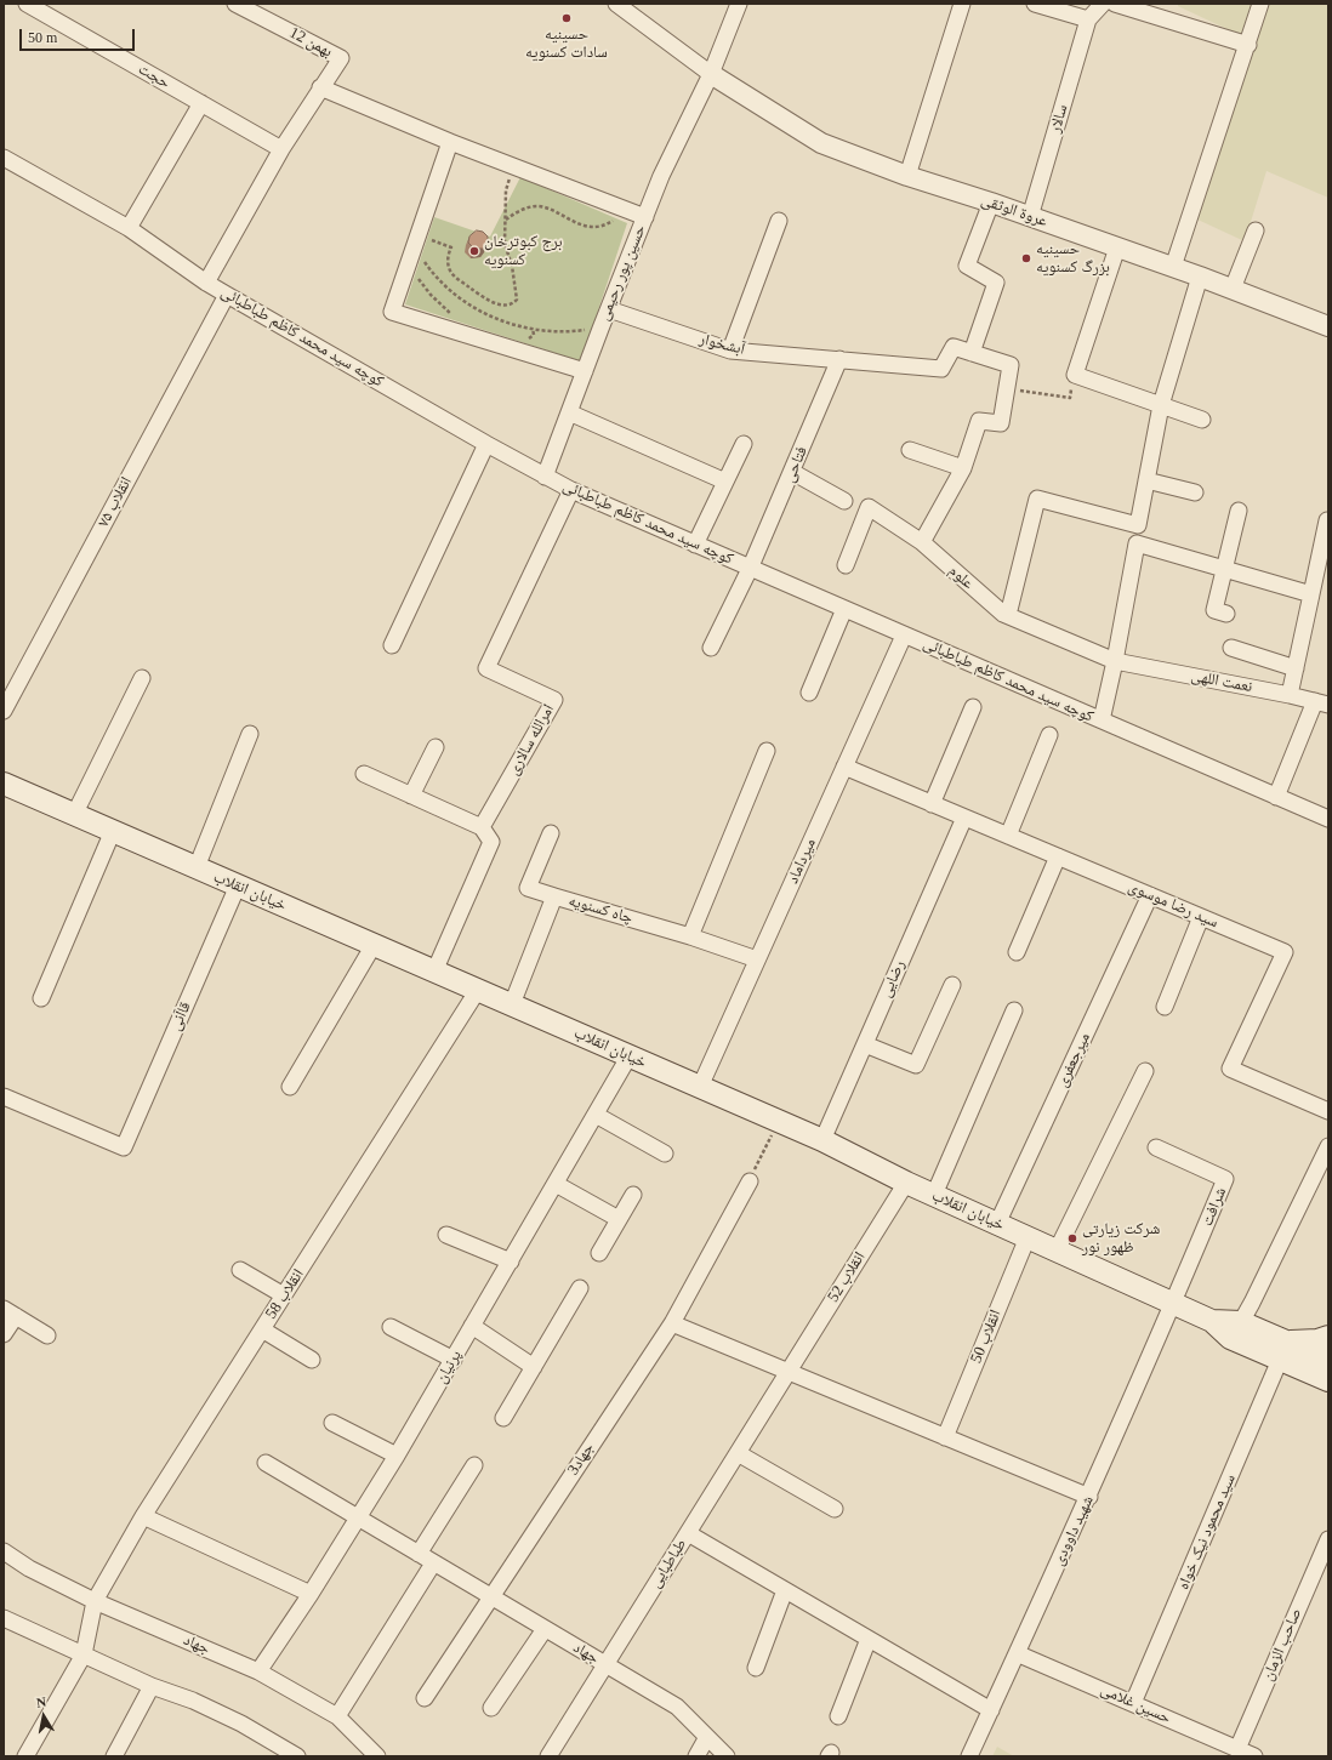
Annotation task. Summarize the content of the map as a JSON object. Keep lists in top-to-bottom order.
{
  "streets": {
    "main road": ["خیابان انقلاب"],
    "street": [
      "12 بهمن",
      "حجت",
      "سالار",
      "عروة الوثقی",
      "حسین پور رحیمی",
      "کوچه سید محمد کاظم طباطبائی",
      "آبشخوار",
      "فتاحی",
      "انقلاب ۷۵",
      "علوم",
      "نعمت اللهی",
      "امرالله سالاری",
      "میرداماد",
      "سید رضا موسوی",
      "چاه کسنویه",
      "رضایی",
      "قاآنی",
      "میرجعفری",
      "شرافت",
      "انقلاب 52",
      "انقلاب 58",
      "انقلاب 50",
      "پرنیان",
      "جهاد3",
      "شهید داوودی",
      "سید محمود نیک خواه",
      "طباطبایی",
      "جهاد",
      "صاحب الزمان",
      "حسین غلامی"
    ]
  },
  "crossings": [
    ["12 بهمن", "حجت"],
    ["12 بهمن", "کوچه سید محمد کاظم طباطبائی"],
    ["سالار", "عروة الوثقی"],
    ["عروة الوثقی", "حسین پور رحیمی"],
    ["حسین پور رحیمی", "کوچه سید محمد کاظم طباطبائی"],
    ["حسین پور رحیمی", "آبشخوار"],
    ["کوچه سید محمد کاظم طباطبائی", "فتاحی"],
    ["کوچه سید محمد کاظم طباطبائی", "انقلاب ۷۵"],
    ["کوچه سید محمد کاظم طباطبائی", "امرالله سالاری"],
    ["کوچه سید محمد کاظم طباطبائی", "میرداماد"],
    ["آبشخوار", "فتاحی"],
    ["علوم", "نعمت اللهی"],
    ["میرداماد", "خیابان انقلاب"],
    ["میرداماد", "سید رضا موسوی"],
    ["میرداماد", "چاه کسنویه"],
    ["خیابان انقلاب", "چاه کسنویه"],
    ["خیابان انقلاب", "رضایی"],
    ["خیابان انقلاب", "قاآنی"],
    ["خیابان انقلاب", "میرجعفری"],
    ["خیابان انقلاب", "شرافت"],
    ["خیابان انقلاب", "انقلاب 52"],
    ["خیابان انقلاب", "انقلاب 58"],
    ["خیابان انقلاب", "انقلاب 50"],
    ["خیابان انقلاب", "پرنیان"],
    ["خیابان انقلاب", "شهید داوودی"],
    ["خیابان انقلاب", "سید محمود نیک خواه"],
    ["سید رضا موسوی", "رضایی"],
    ["سید رضا موسوی", "میرجعفری"],
    ["شرافت", "شهید داوودی"],
    ["انقلاب 52", "طباطبایی"],
    ["انقلاب 58", "جهاد"],
    ["پرنیان", "جهاد"],
    ["جهاد3", "جهاد"],
    ["شهید داوودی", "حسین غلامی"],
    ["سید محمود نیک خواه", "حسین غلامی"],
    ["طباطبایی", "جهاد"],
    ["صاحب الزمان", "حسین غلامی"]
  ],
  "places": [
    "حسینیه سادات کسنویه",
    "برج کبوترخان کسنویه",
    "حسینیه بزرگ کسنویه",
    "شرکت زیارتی ظهور نور"
  ],
  "scale_bar": "50 m",
  "north": "top"
}
